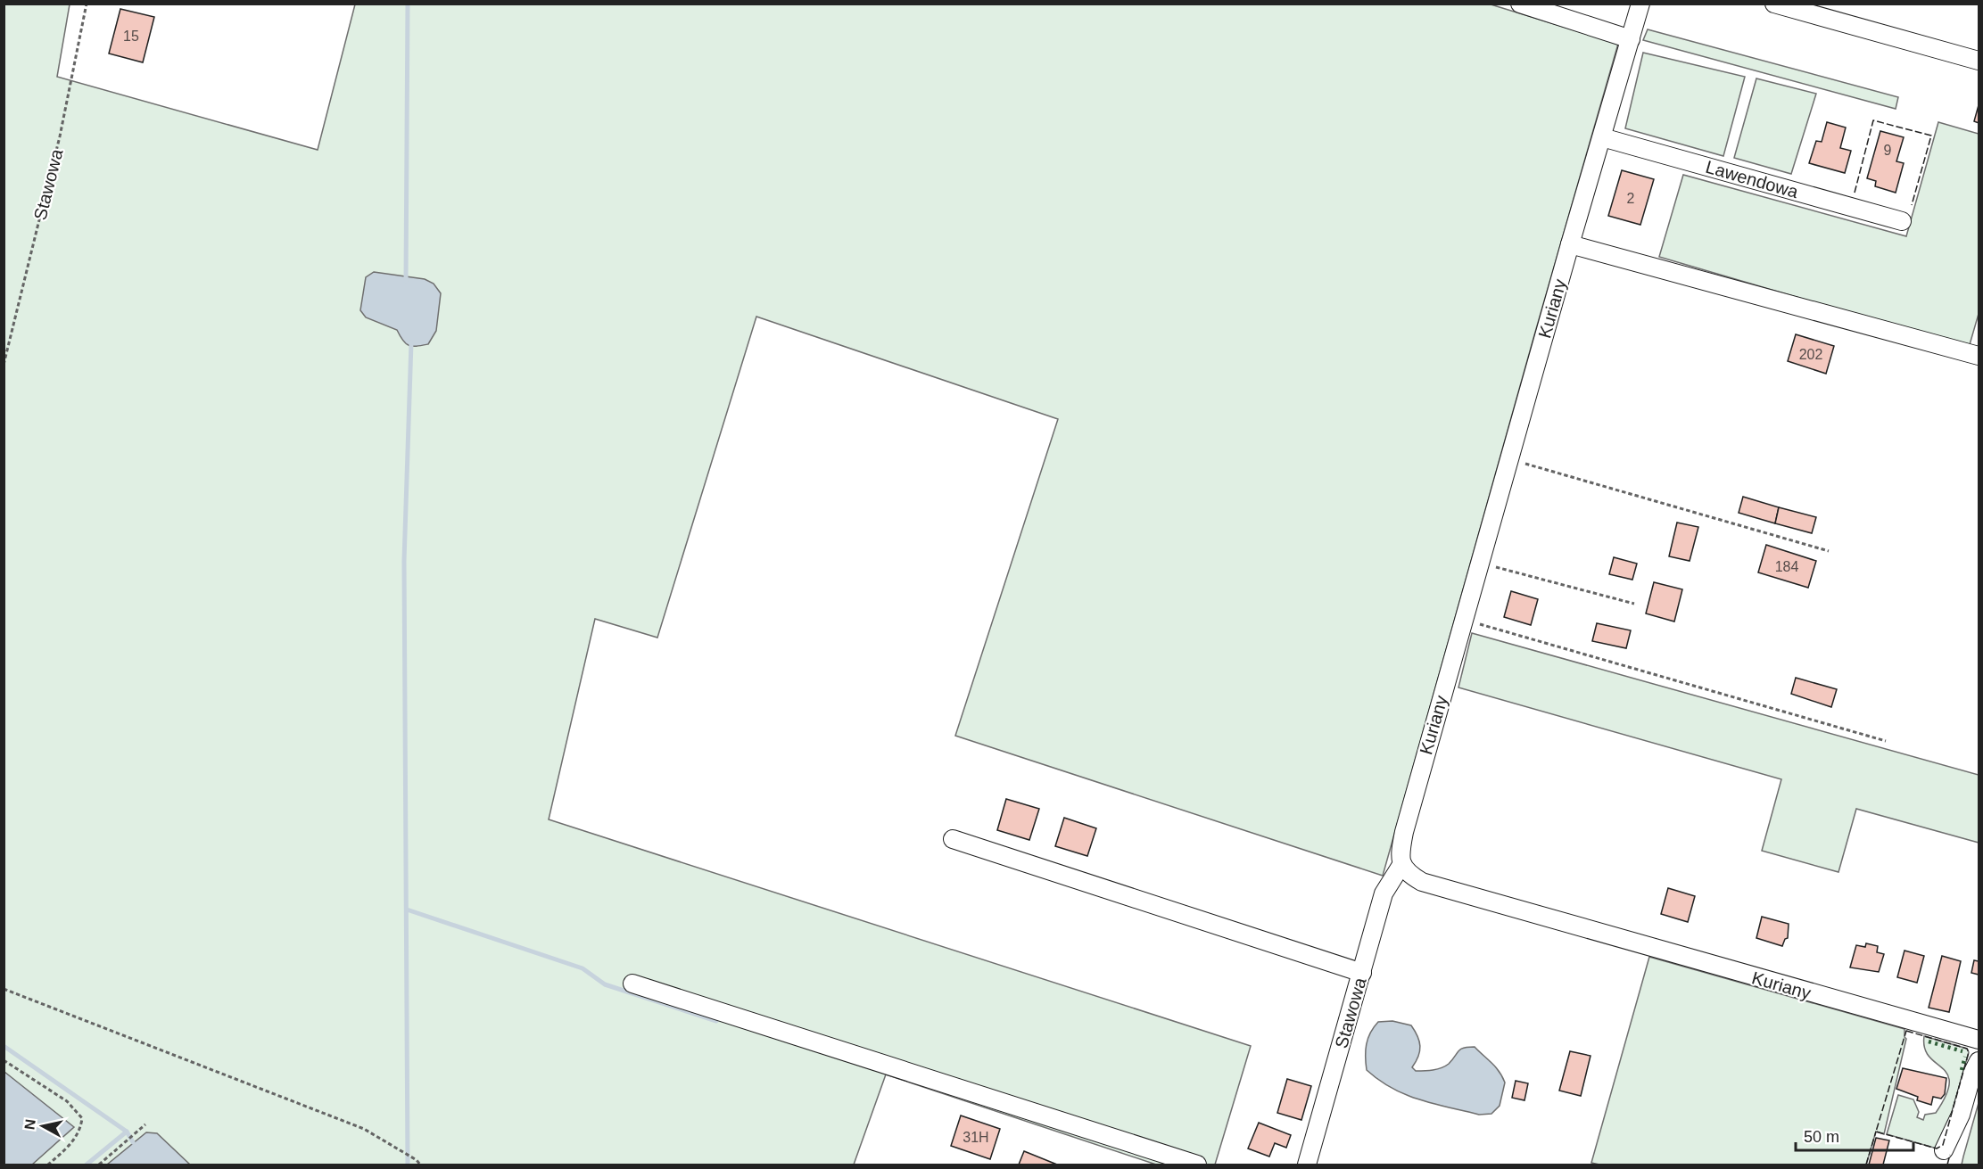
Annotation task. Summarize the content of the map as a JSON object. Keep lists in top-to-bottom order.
{
  "streets": {
    "street": ["Lawendowa", "Stawowa", "Kuriany"]
  },
  "crossings": [
    ["Lawendowa", "Kuriany"],
    ["Stawowa", "Kuriany"]
  ],
  "house_numbers": [
    "15",
    "9",
    "2",
    "202",
    "184",
    "31H"
  ],
  "scale_bar": "50 m",
  "north": "left"
}
